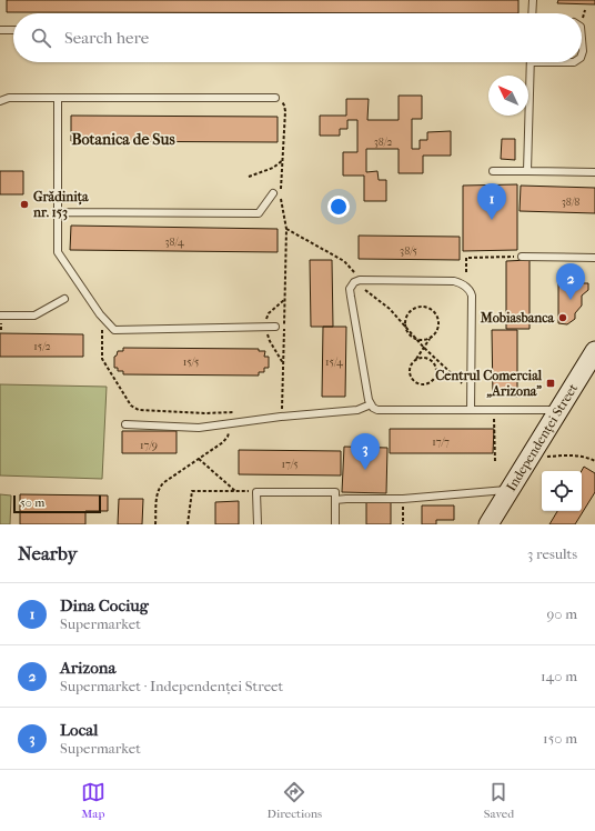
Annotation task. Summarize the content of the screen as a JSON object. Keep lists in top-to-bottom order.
{
  "streets": {
    "main road": ["Independenței Street"]
  },
  "districts": ["Botanica de Sus"],
  "places": {
    "other": ["Grădinița nr. 153", "Mobiasbanca"],
    "transit": ["Centrul Comercial „Arizona”"]
  },
  "house_numbers": [
    "38/2",
    "38/8",
    "38/4",
    "38/5",
    "15/2",
    "15/5",
    "15/4",
    "17/7",
    "17/9",
    "17/5"
  ],
  "scale_bar": "50 m",
  "north": "top left",
  "page": {
    "search": "Search here",
    "pins": ["1", "2", "3"],
    "scale": "50 m",
    "heading": ["Nearby", "3 results"],
    "list": [
      {
        "mark": "1",
        "name": "Dina Cociug",
        "note": "Supermarket",
        "value": "90 m"
      },
      {
        "mark": "2",
        "name": "Arizona",
        "note": "Supermarket · Independenței Street",
        "value": "140 m"
      },
      {
        "mark": "3",
        "name": "Local",
        "note": "Supermarket",
        "value": "150 m"
      }
    ],
    "nav": ["Map", "Directions", "Saved"]
  }
}
